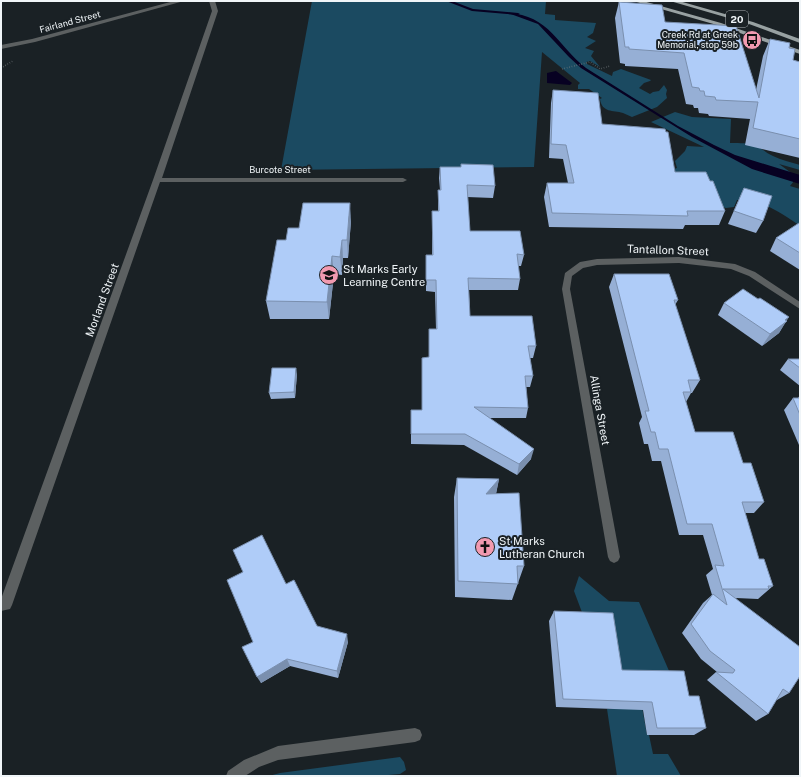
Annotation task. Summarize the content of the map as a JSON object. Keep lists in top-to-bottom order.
{
  "streets": {
    "main road": ["20"],
    "street": [
      "Fairland Street",
      "Burcote Street",
      "Tantallon Street",
      "Morland Street",
      "Allinga Street"
    ]
  },
  "crossings": [
    ["Burcote Street", "Morland Street"],
    ["Tantallon Street", "Allinga Street"]
  ],
  "places": {
    "bus stop": ["Creek Rd at Greek Memorial, stop 59b"],
    "school or university": ["St Marks Early Learning Centre"],
    "church": ["St Marks Lutheran Church"]
  }
}
